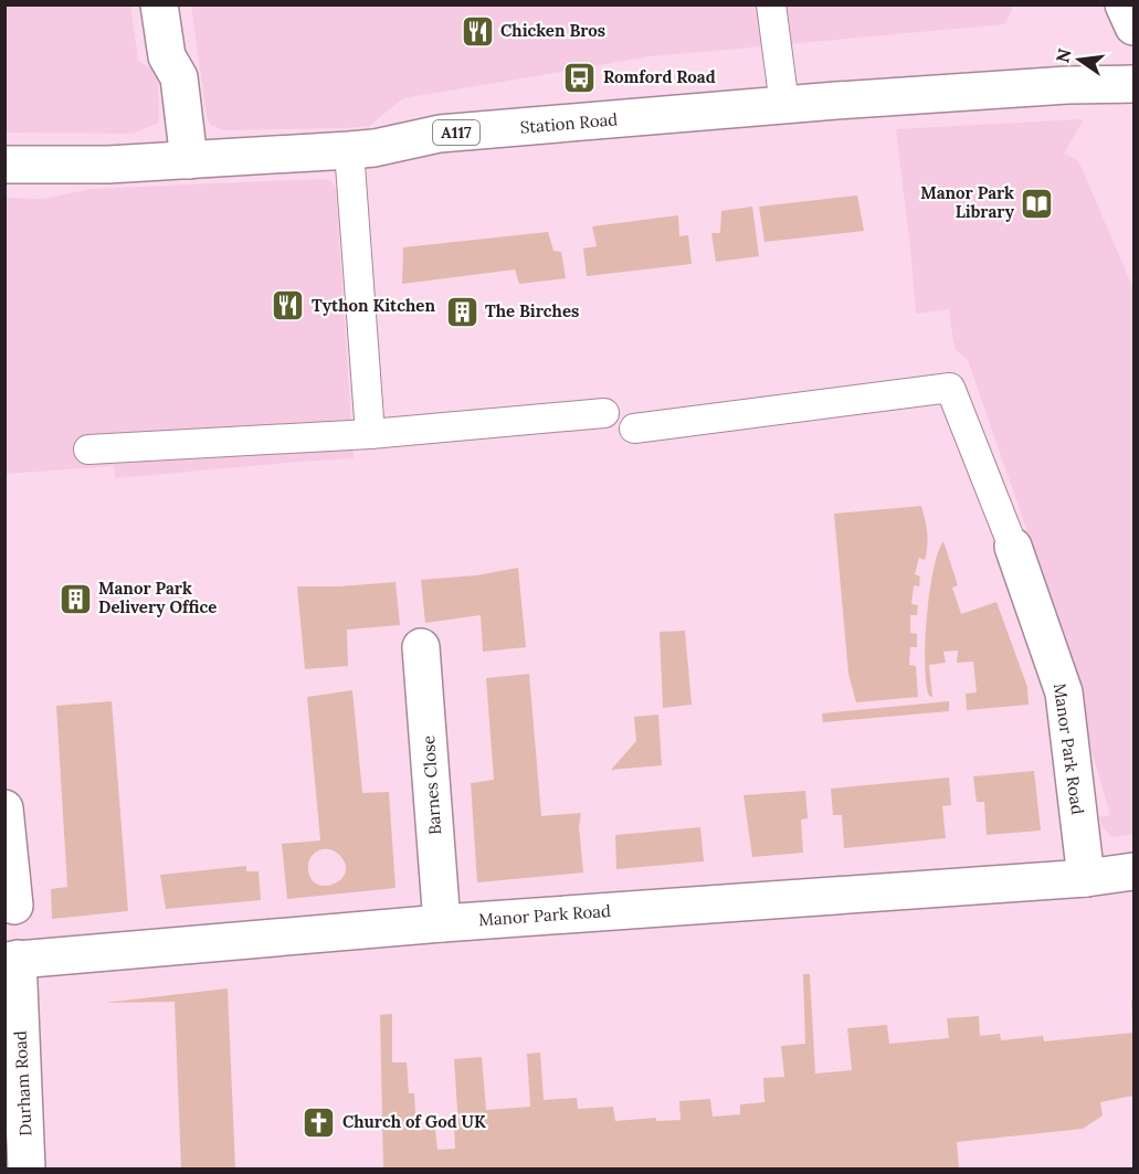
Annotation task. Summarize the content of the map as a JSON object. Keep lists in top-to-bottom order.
{
  "streets": {
    "street": [
      "Station Road",
      "A117",
      "Manor Park Road",
      "Barnes Close",
      "Durham Road"
    ]
  },
  "crossings": [
    ["Manor Park Road", "Barnes Close"],
    ["Manor Park Road", "Durham Road"]
  ],
  "places": {
    "restaurant": ["Chicken Bros", "Tython Kitchen"],
    "bus stop": ["Romford Road"],
    "library": ["Manor Park Library"],
    "building": ["The Birches", "Manor Park Delivery Office"],
    "church": ["Church of God UK"]
  },
  "north": "left"
}
